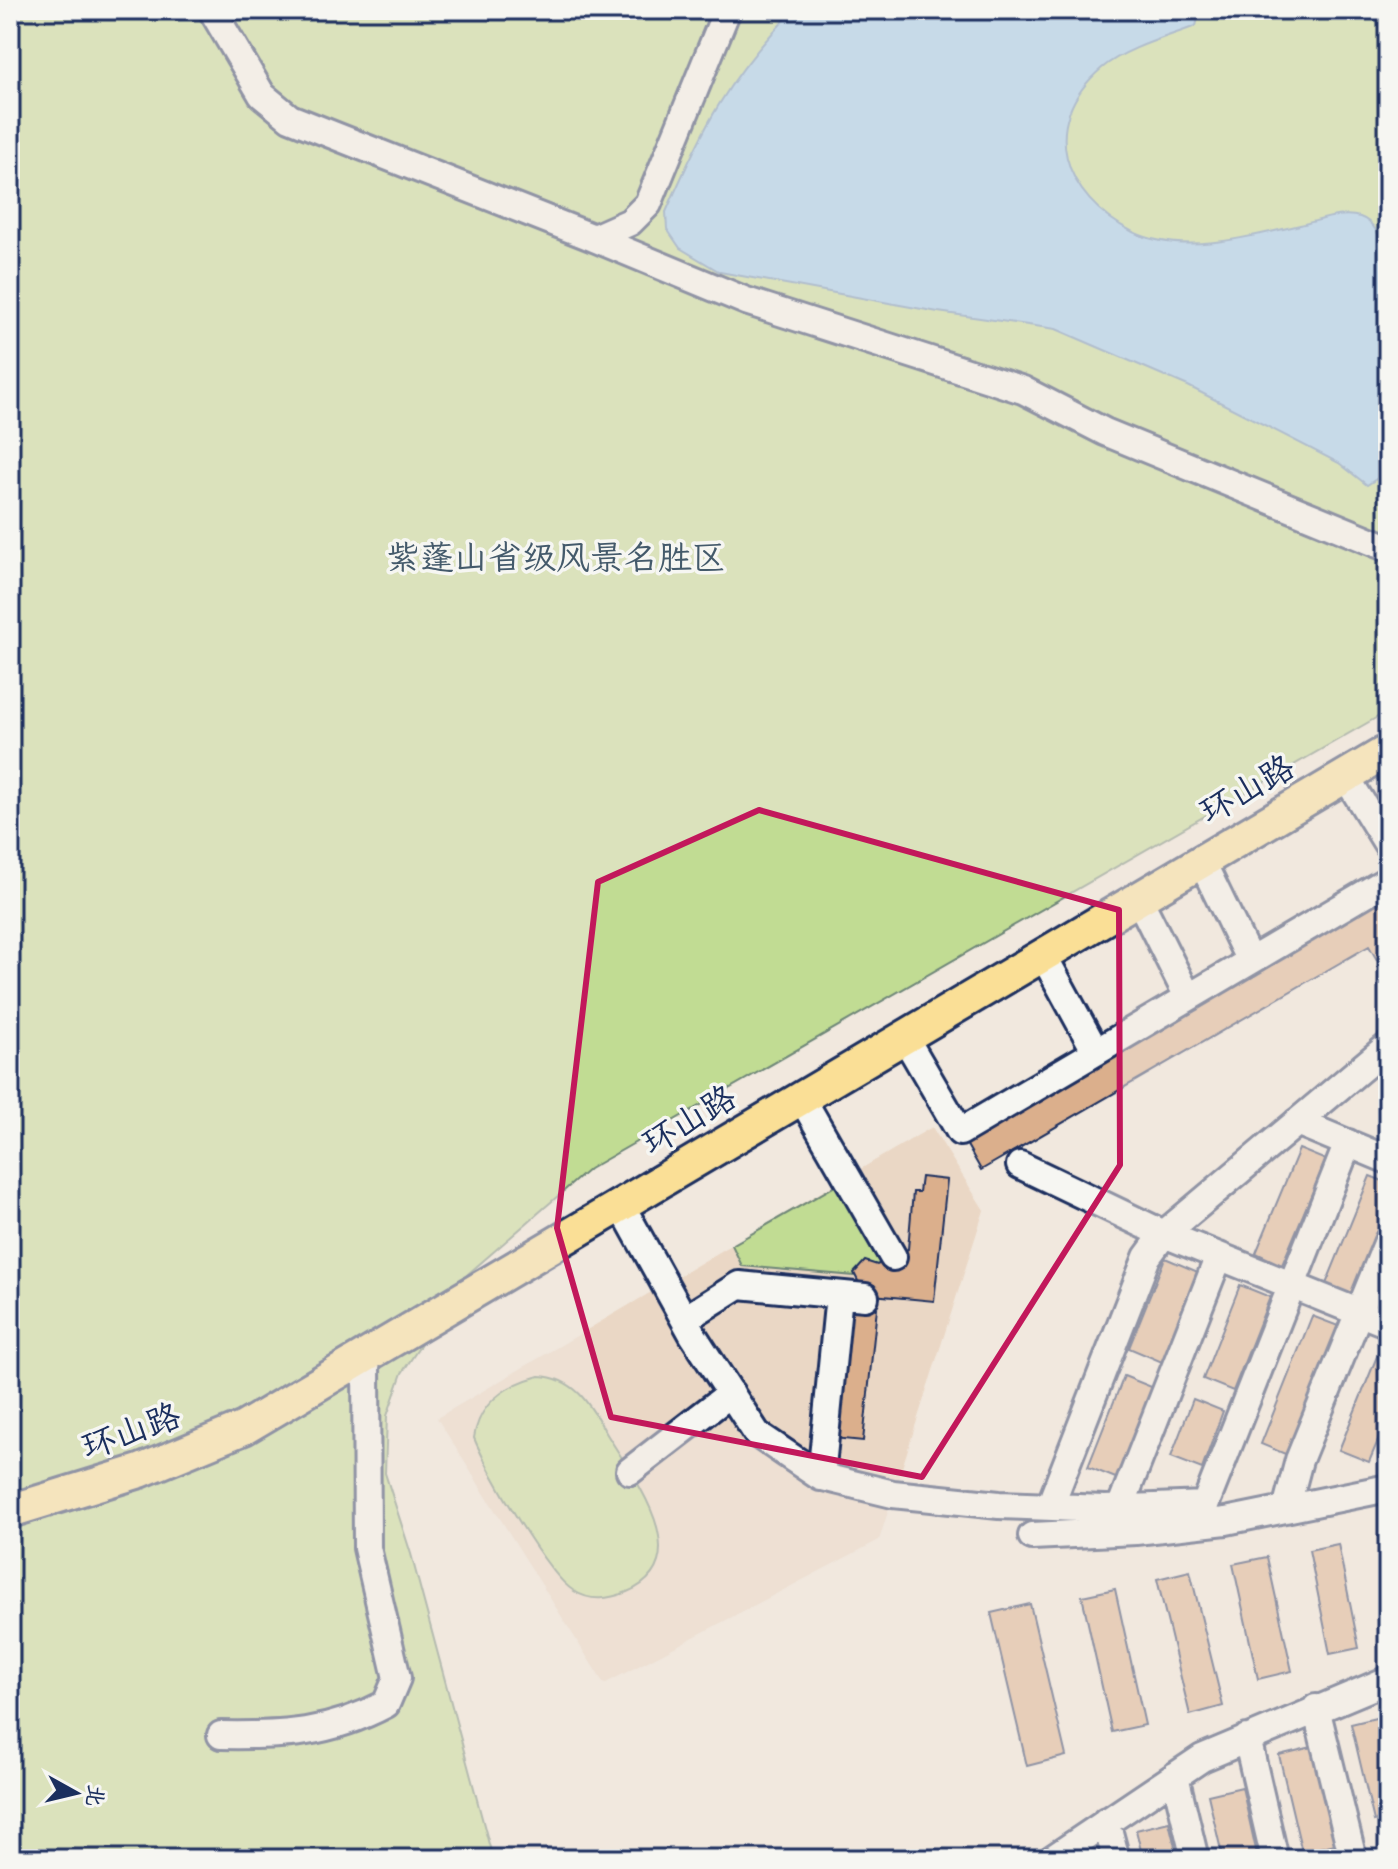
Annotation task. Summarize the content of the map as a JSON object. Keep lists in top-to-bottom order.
{
  "streets": {
    "main road": ["环山路"]
  },
  "parks": ["紫蓬山省级风景名胜区"],
  "north": "right"
}
